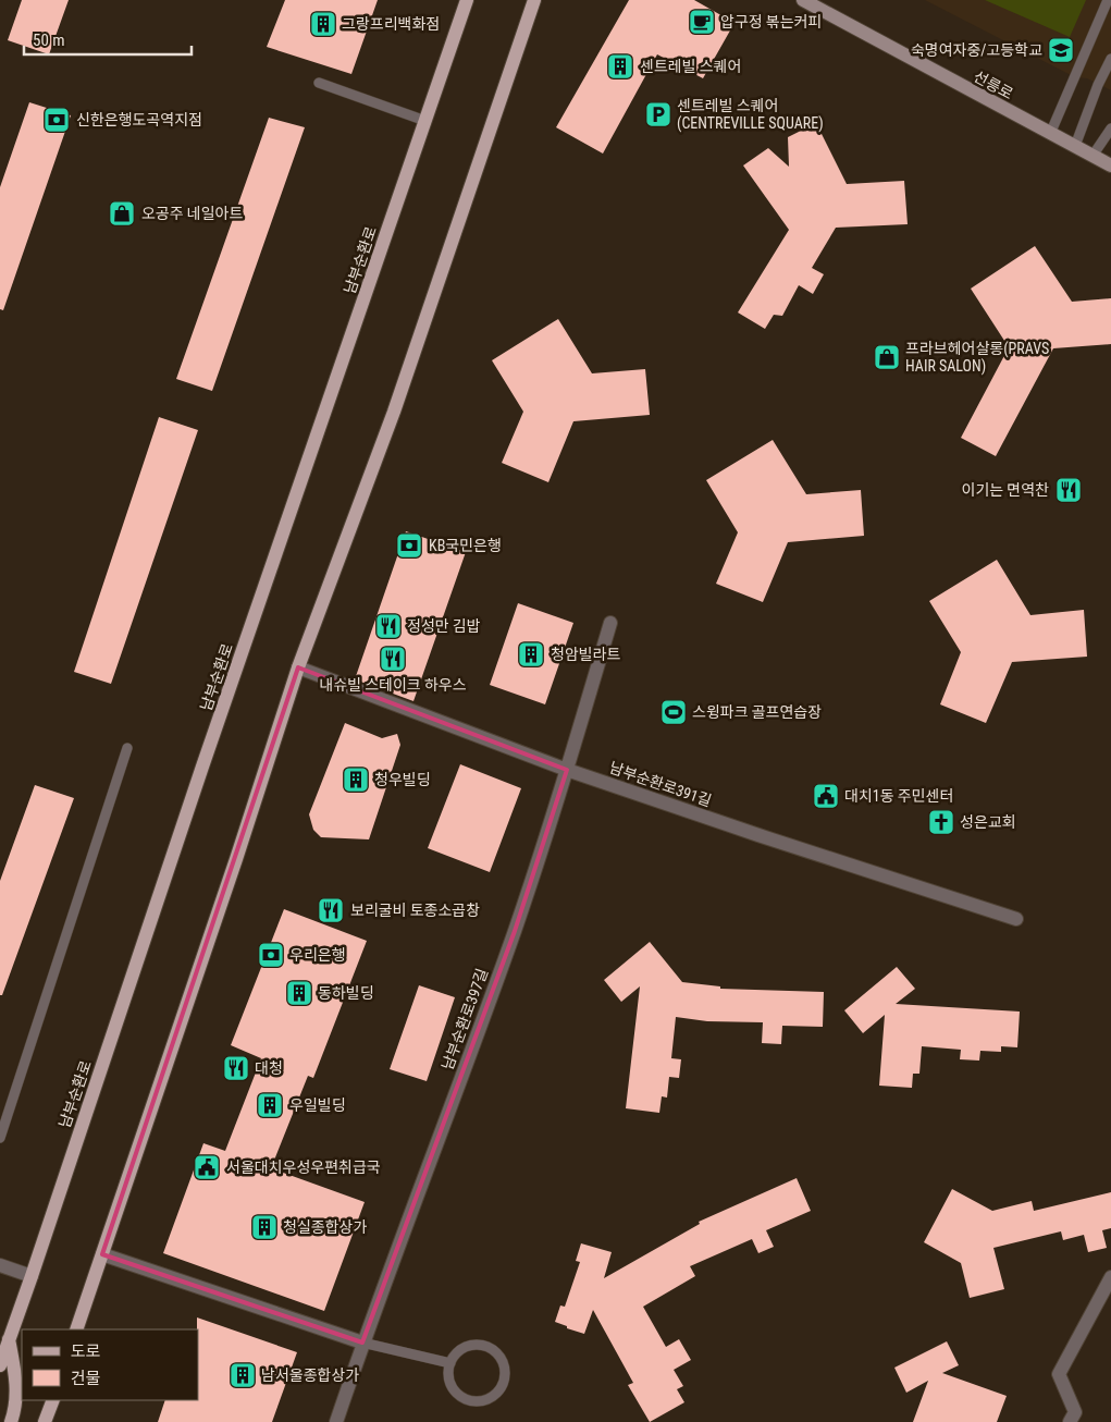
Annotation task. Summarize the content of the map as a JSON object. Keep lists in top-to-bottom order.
{
  "streets": {
    "main road": ["선릉로", "남부순환로"],
    "street": ["남부순환로391길", "남부순환로397길"]
  },
  "crossings": [
    ["남부순환로391길", "남부순환로397길"]
  ],
  "places": {
    "cafe": ["압구정 볶는커피"],
    "building": [
      "그랑프리백화점",
      "센트레빌 스퀘어",
      "청암빌라트",
      "청우빌딩",
      "동하빌딩",
      "우일빌딩",
      "청실종합상가",
      "남서울종합상가"
    ],
    "school or university": ["숙명여자중/고등학교"],
    "parking": ["센트레빌 스퀘어 (CENTREVILLE SQUARE)"],
    "bank": ["신한은행도곡역지점", "KB국민은행", "우리은행"],
    "shop": ["오공주 네일아트", "프라브헤어살롱(PRAVS HAIR SALON)"],
    "restaurant": [
      "이기는 면역찬",
      "정성만 김밥",
      "내슈빌 스테이크 하우스",
      "보리굴비 토종소곱창",
      "대청"
    ],
    "sports": ["스윙파크 골프연습장"],
    "public building": ["대치1동 주민센터", "서울대치우성우편취급국"],
    "church": ["성은교회"]
  },
  "legend": ["도로", "건물"],
  "scale_bar": "50 m"
}
